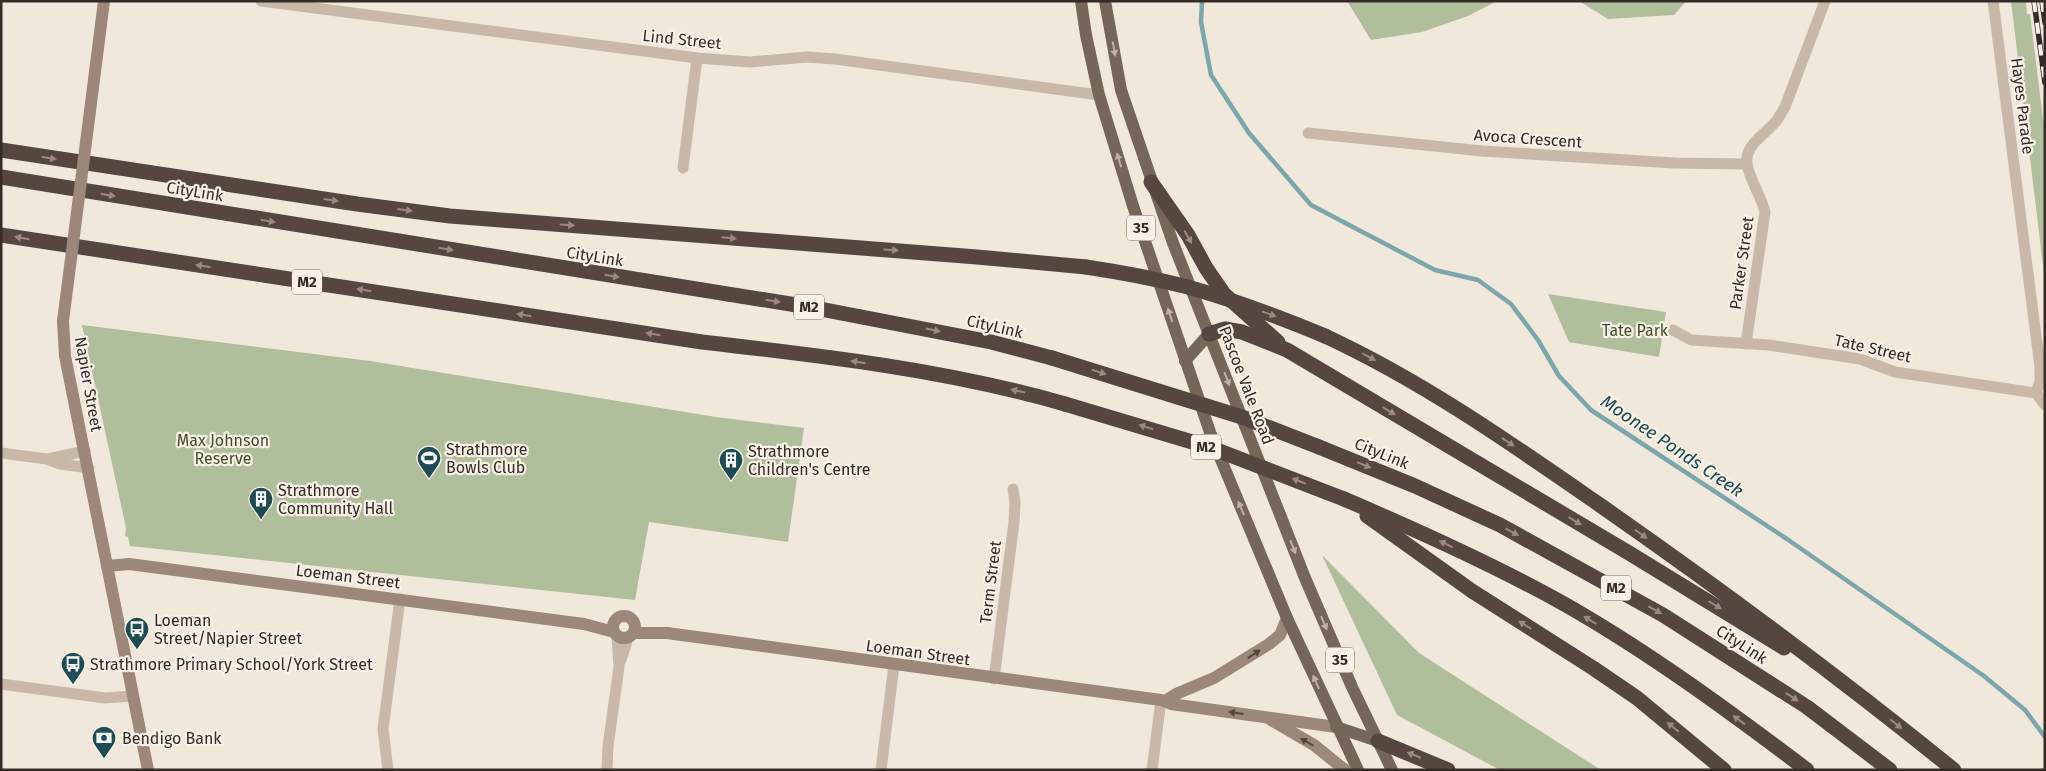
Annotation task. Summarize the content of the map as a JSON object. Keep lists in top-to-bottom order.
{
  "streets": {
    "highway": ["CityLink", "M2"],
    "main road": ["35", "Pascoe Vale Road"],
    "street": [
      "Lind Street",
      "Hayes Parade",
      "Avoca Crescent",
      "Parker Street",
      "Tate Street",
      "Napier Street",
      "Loeman Street",
      "Term Street"
    ]
  },
  "crossings": [
    ["Lind Street", "35"],
    ["Hayes Parade", "Tate Street"],
    ["Avoca Crescent", "Parker Street"],
    ["35", "Loeman Street"],
    ["Parker Street", "Tate Street"],
    ["Napier Street", "Loeman Street"],
    ["Loeman Street", "Term Street"]
  ],
  "water": ["Moonee Ponds Creek"],
  "parks": ["Tate Park", "Max Johnson Reserve"],
  "places": {
    "sports": ["Strathmore Bowls Club"],
    "building": ["Strathmore Children's Centre", "Strathmore Community Hall"],
    "bus stop": ["Loeman Street/Napier Street", "Strathmore Primary School/York Street"],
    "bank": ["Bendigo Bank"]
  }
}
